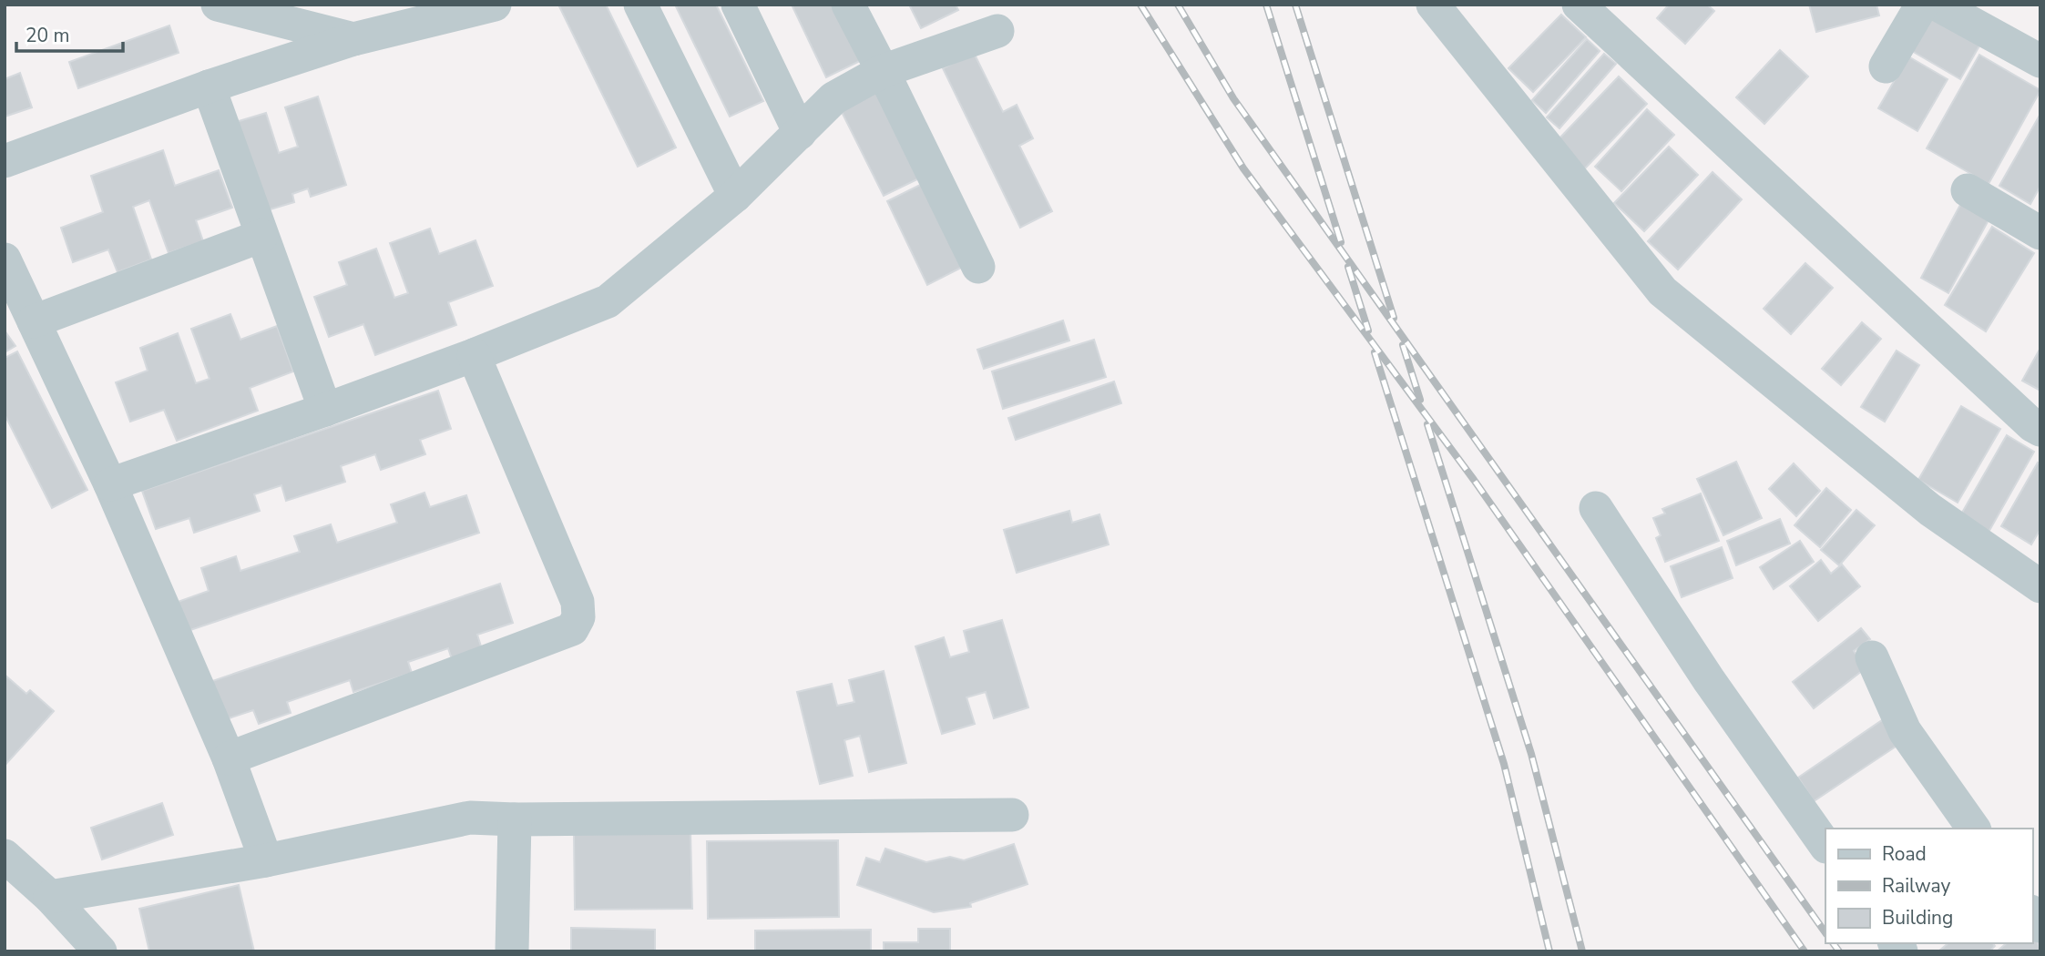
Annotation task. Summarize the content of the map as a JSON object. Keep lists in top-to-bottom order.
{
  "legend": ["Road", "Railway", "Building"],
  "scale_bar": "20 m"
}
